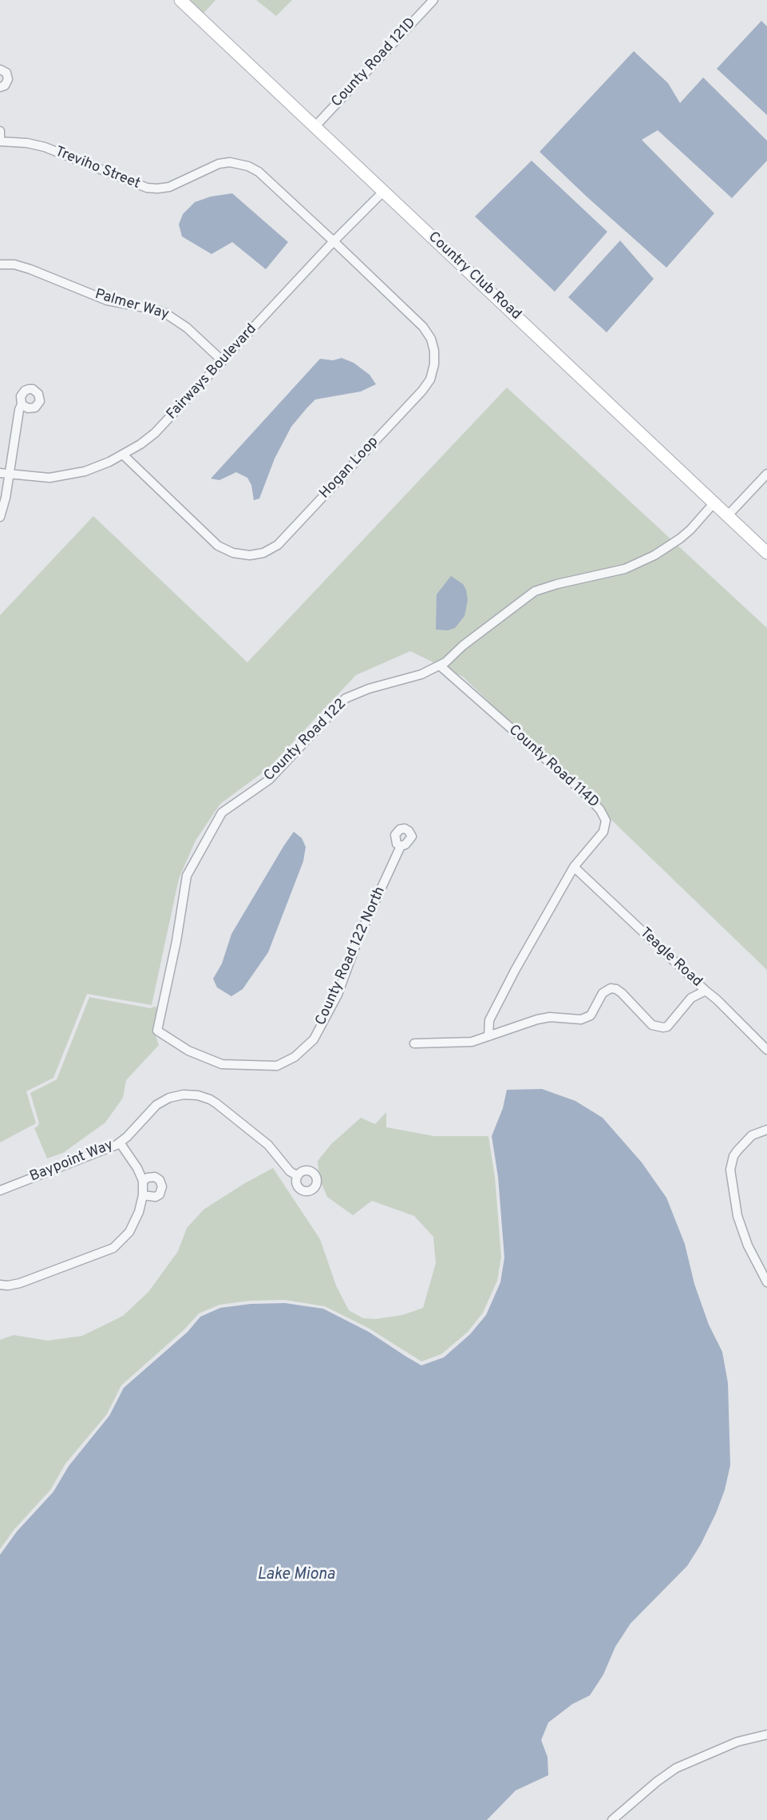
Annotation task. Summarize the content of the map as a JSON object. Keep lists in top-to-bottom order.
{
  "streets": {
    "street": [
      "County Road 121D",
      "Treviho Street",
      "Country Club Road",
      "Palmer Way",
      "Fairways Boulevard",
      "Hogan Loop",
      "County Road 122",
      "County Road 114D",
      "County Road 122 North",
      "Teagle Road",
      "Baypoint Way"
    ]
  },
  "crossings": [
    ["County Road 121D", "Country Club Road"],
    ["Treviho Street", "Fairways Boulevard"],
    ["Treviho Street", "Hogan Loop"],
    ["Country Club Road", "Fairways Boulevard"],
    ["Country Club Road", "County Road 122"],
    ["Palmer Way", "Fairways Boulevard"],
    ["Fairways Boulevard", "Hogan Loop"],
    ["County Road 122", "County Road 114D"],
    ["County Road 122", "County Road 122 North"],
    ["County Road 114D", "Teagle Road"]
  ],
  "water": ["Lake Miona"]
}
